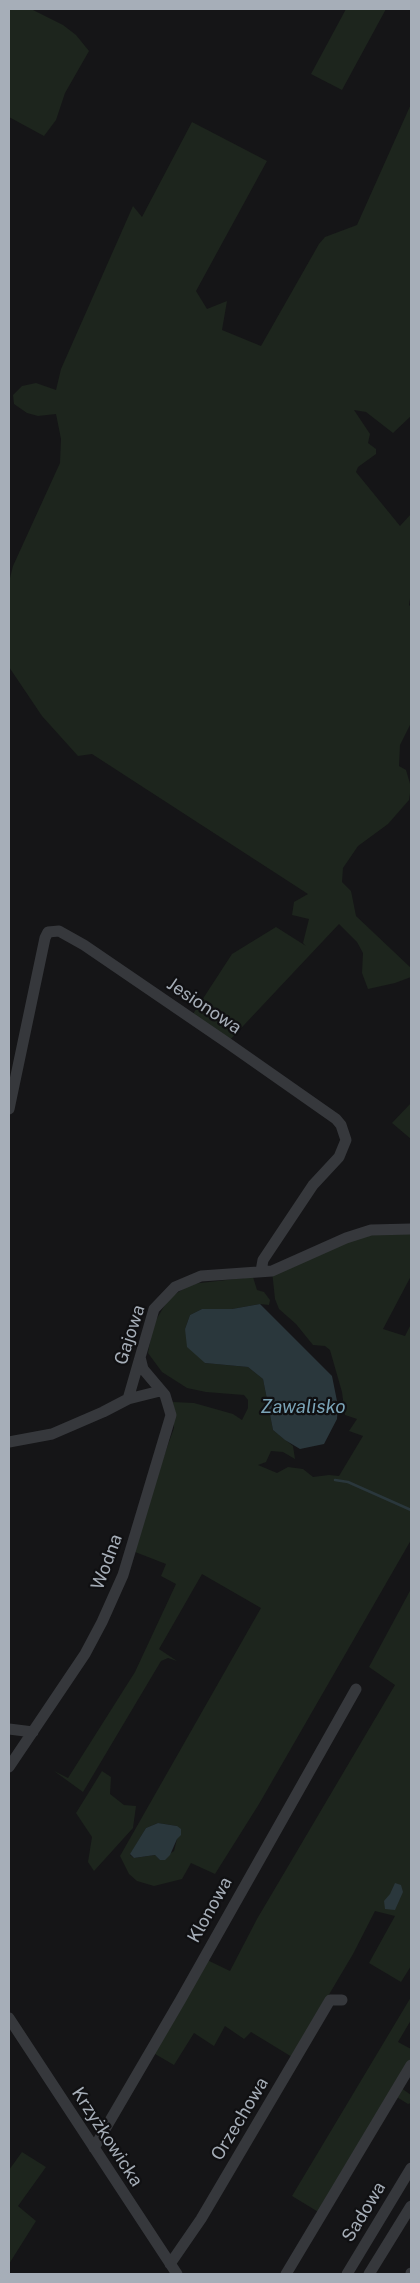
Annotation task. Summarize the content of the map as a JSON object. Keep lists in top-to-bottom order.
{
  "streets": {
    "street": [
      "Jesionowa",
      "Gajowa",
      "Wodna",
      "Klonowa",
      "Orzechowa",
      "Krzyżkowicka",
      "Sadowa"
    ]
  },
  "crossings": [
    ["Jesionowa", "Gajowa"],
    ["Gajowa", "Wodna"],
    ["Klonowa", "Krzyżkowicka"],
    ["Orzechowa", "Krzyżkowicka"]
  ],
  "water": ["Zawalisko"]
}
